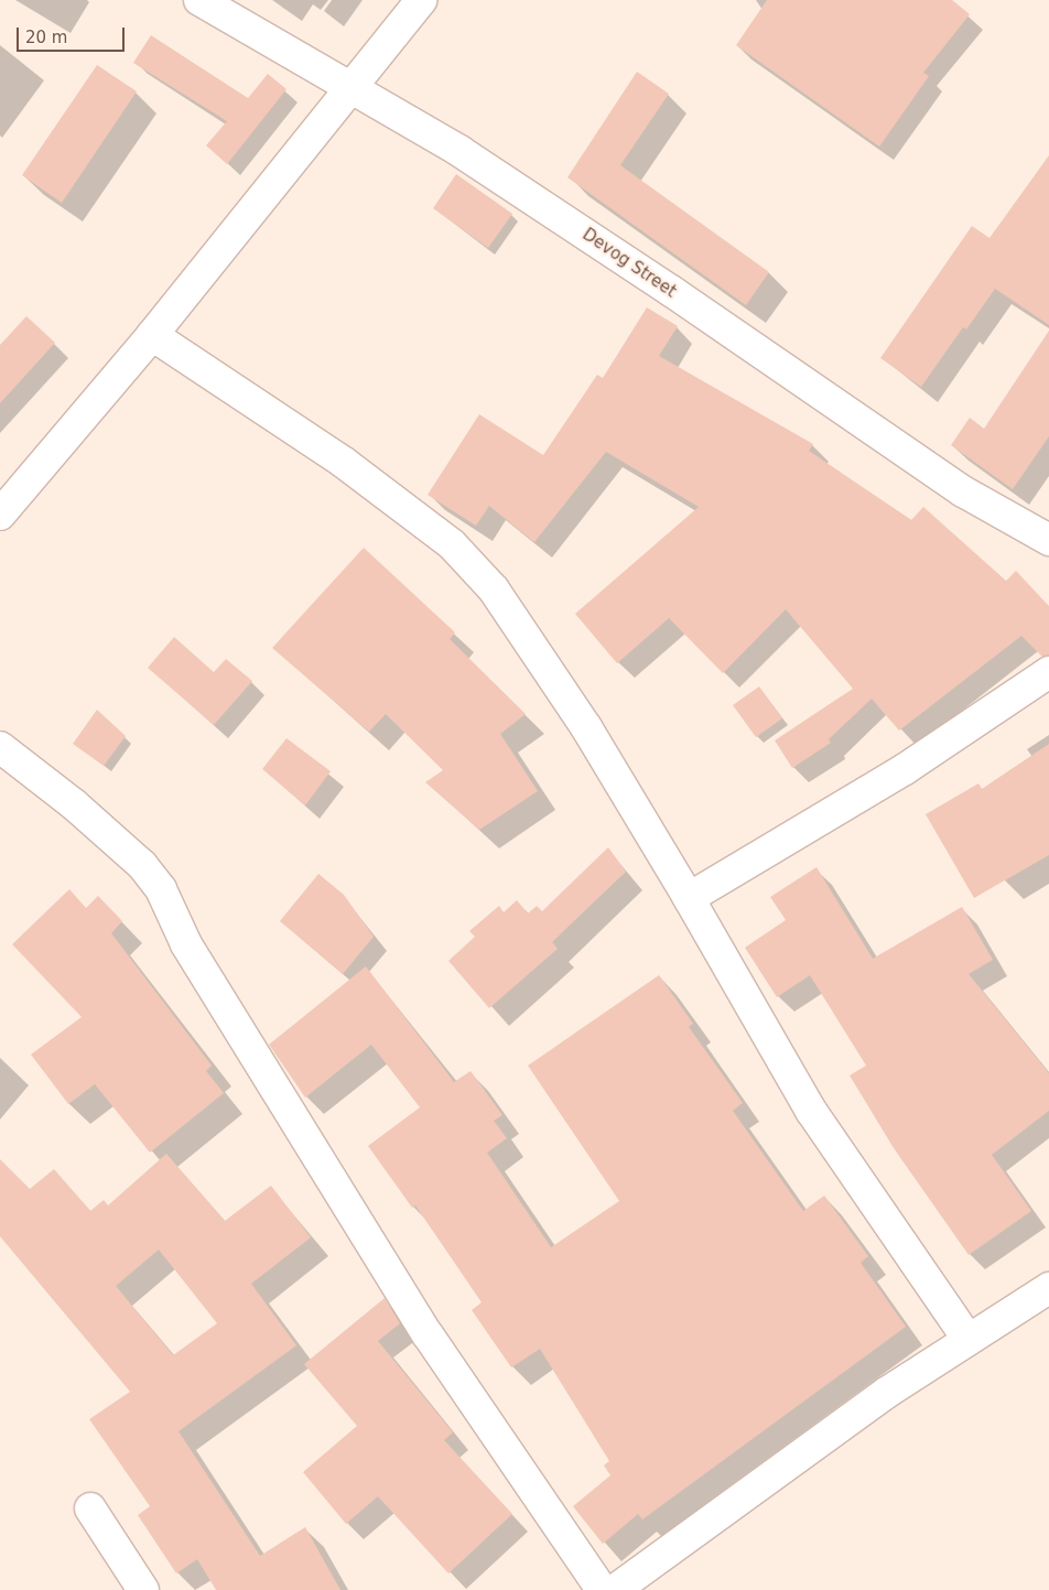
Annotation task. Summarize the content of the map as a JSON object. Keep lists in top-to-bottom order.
{
  "streets": {
    "street": ["Devog Street"]
  },
  "scale_bar": "20 m"
}
